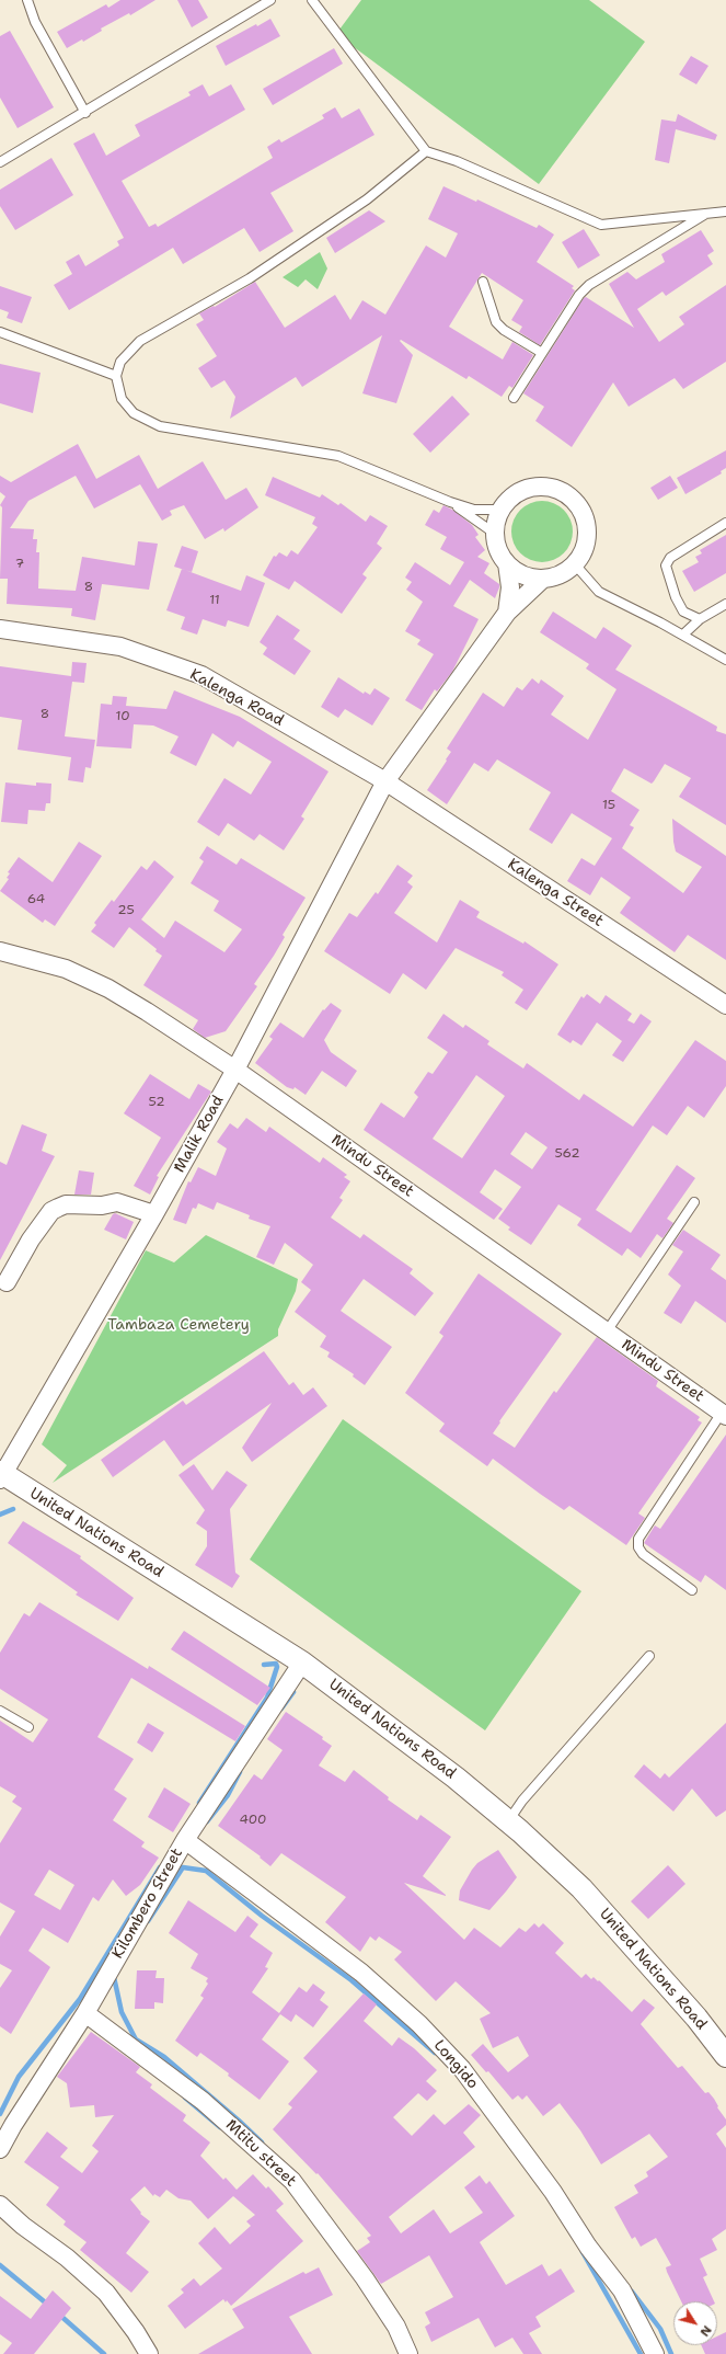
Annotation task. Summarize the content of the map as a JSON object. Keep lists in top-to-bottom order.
{
  "streets": {
    "street": [
      "Kalenga Road",
      "Kalenga Street",
      "Malik Road",
      "Mindu Street",
      "United Nations Road",
      "Kilombero Street",
      "Longido",
      "Mtitu street"
    ]
  },
  "crossings": [
    ["Kalenga Road", "Kalenga Street"],
    ["Kalenga Road", "Malik Road"],
    ["Kalenga Street", "Malik Road"],
    ["Malik Road", "Mindu Street"],
    ["Malik Road", "United Nations Road"],
    ["United Nations Road", "Kilombero Street"],
    ["Kilombero Street", "Longido"],
    ["Kilombero Street", "Mtitu street"]
  ],
  "parks": ["Tambaza Cemetery"],
  "house_numbers": [
    "7",
    "8",
    "11",
    "8",
    "10",
    "15",
    "64",
    "25",
    "52",
    "562",
    "400"
  ],
  "north": "bottom right"
}
